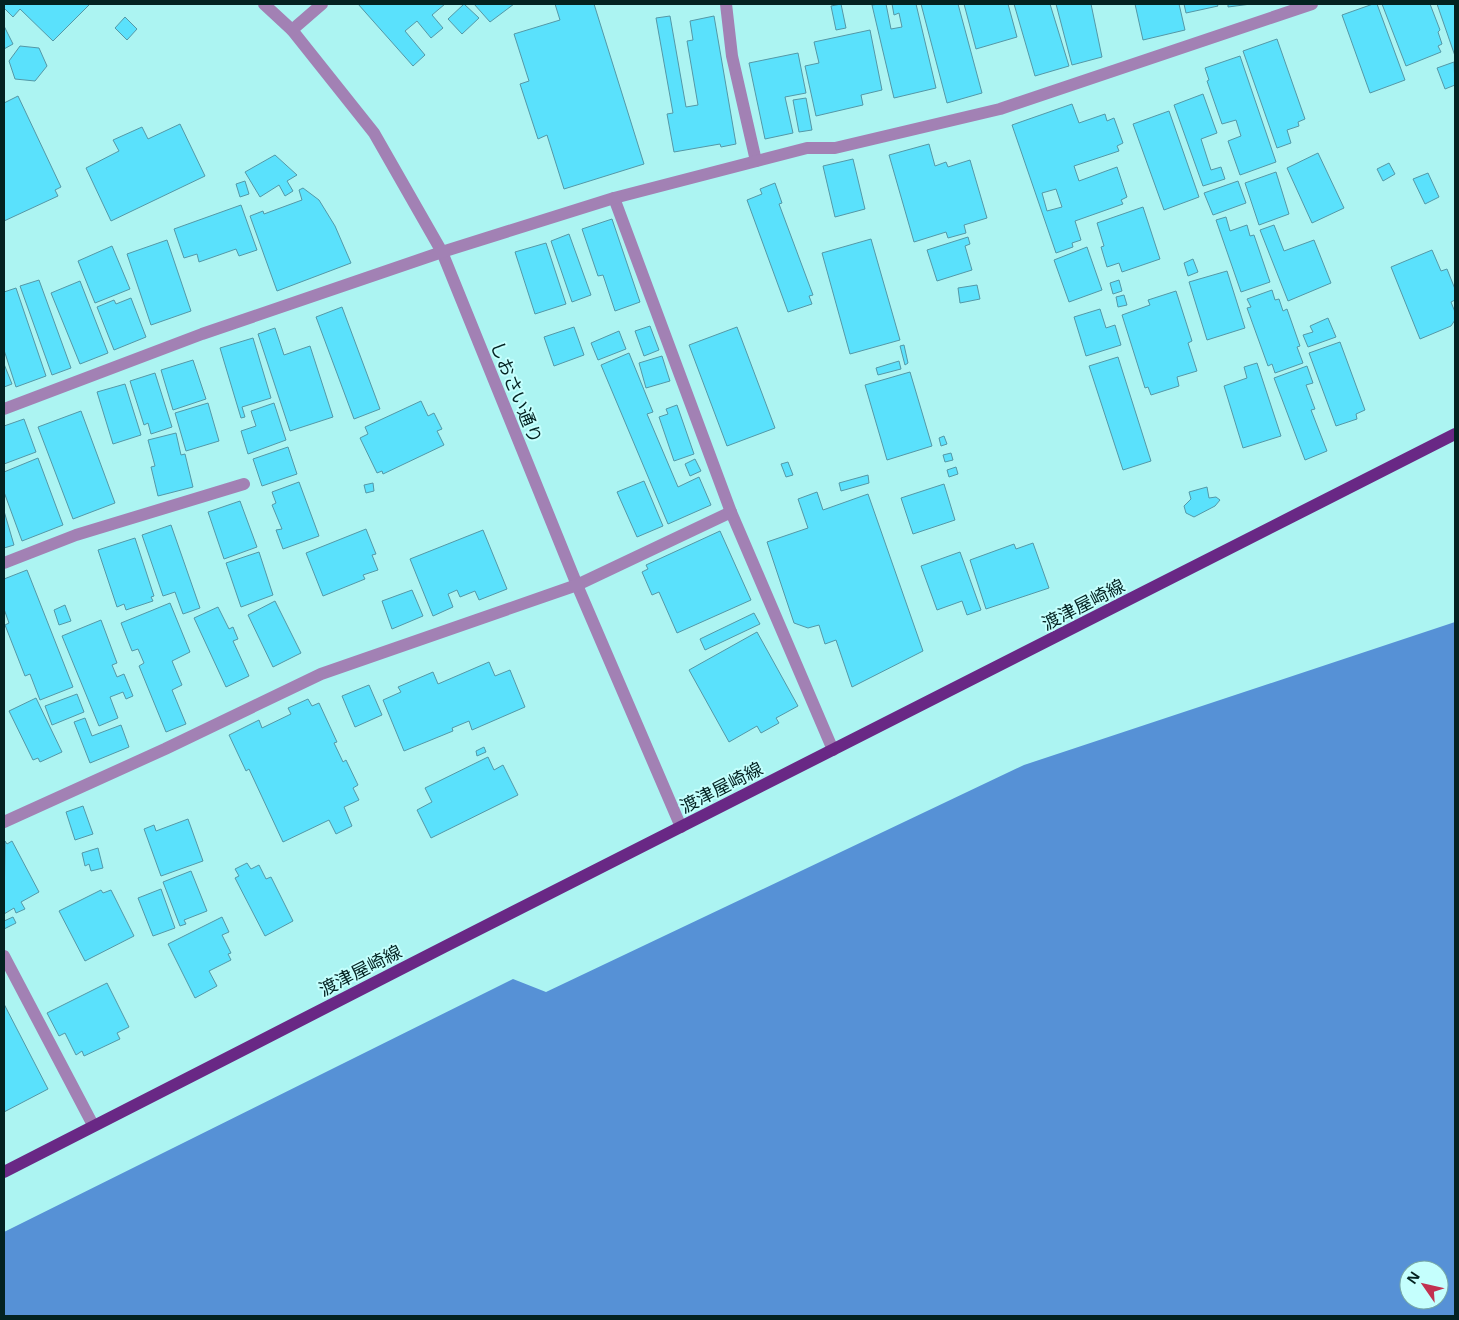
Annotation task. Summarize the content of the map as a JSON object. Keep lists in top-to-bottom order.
{
  "streets": {
    "main road": ["渡津屋崎線"],
    "street": ["しおさい通り"]
  },
  "crossings": [
    ["しおさい通り", "渡津屋崎線"]
  ],
  "north": "top left"
}
